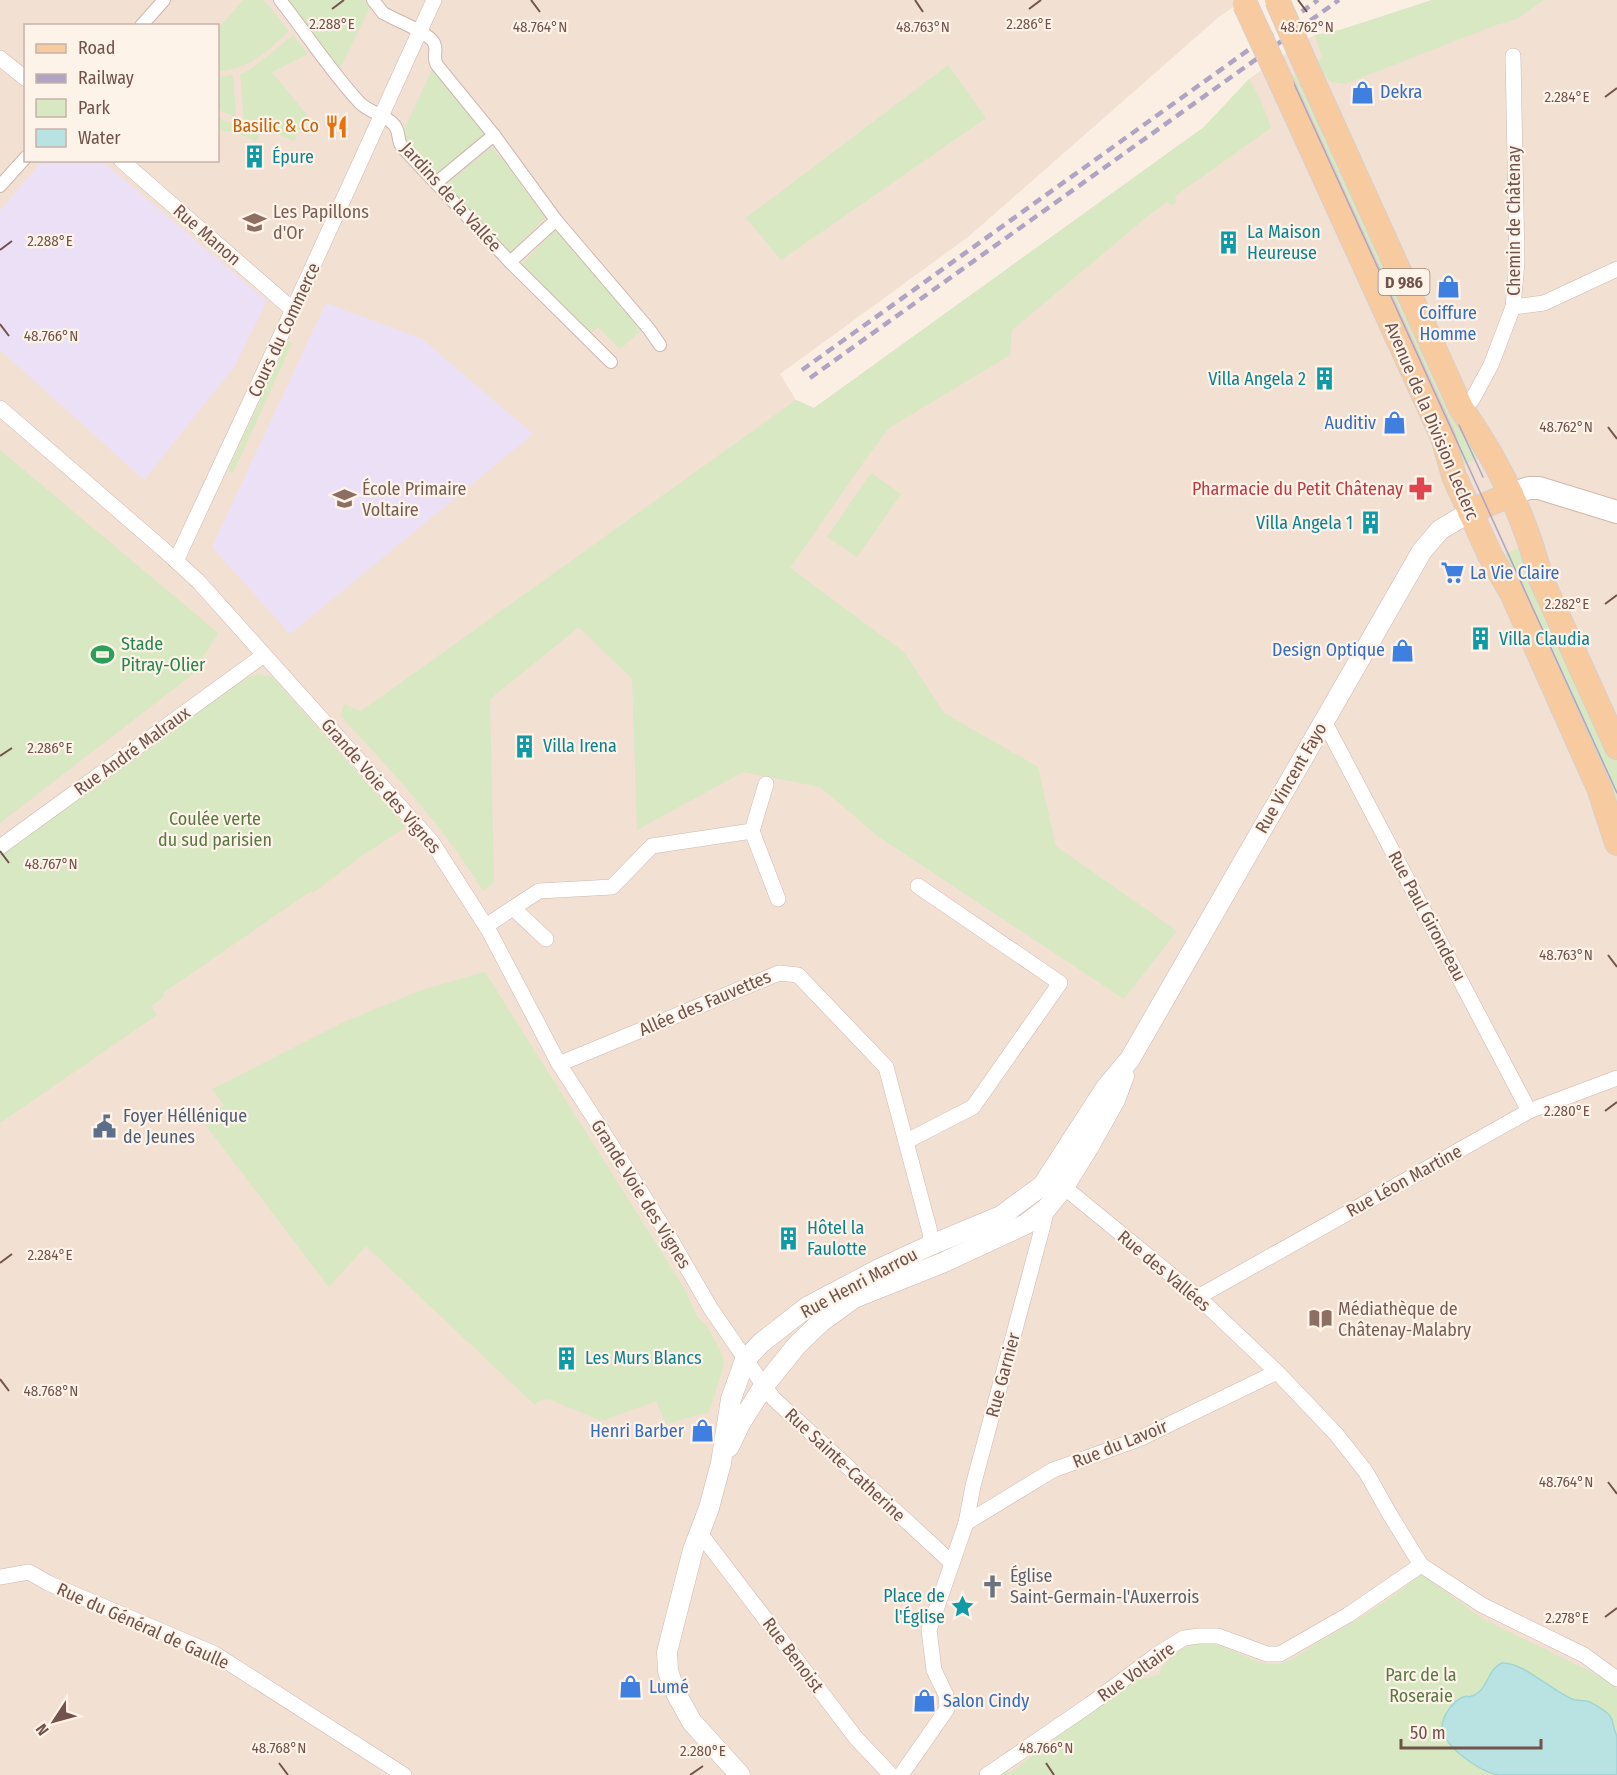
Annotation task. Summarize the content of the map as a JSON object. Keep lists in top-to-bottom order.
{
  "streets": {
    "main road": ["D 986", "Avenue de la Division Leclerc"],
    "street": [
      "Jardins de la Vallée",
      "Chemin de Châtenay",
      "Rue Manon",
      "Cours du Commerce",
      "Rue André Malraux",
      "Rue Vincent Fayo",
      "Grande Voie des Vignes",
      "Rue Paul Girondeau",
      "Allée des Fauvettes",
      "Rue Léon Martine",
      "Rue des Vallées",
      "Rue Henri Marrou",
      "Rue Garnier",
      "Rue du Lavoir",
      "Rue Sainte-Catherine",
      "Rue du Général de Gaulle",
      "Rue Benoist",
      "Rue Voltaire"
    ]
  },
  "crossings": [
    ["Jardins de la Vallée", "Cours du Commerce"],
    ["Chemin de Châtenay", "Avenue de la Division Leclerc"],
    ["Rue Manon", "Cours du Commerce"],
    ["Cours du Commerce", "Grande Voie des Vignes"],
    ["Avenue de la Division Leclerc", "Rue Vincent Fayo"],
    ["Rue André Malraux", "Grande Voie des Vignes"],
    ["Rue Vincent Fayo", "Rue Paul Girondeau"],
    ["Rue Vincent Fayo", "Rue des Vallées"],
    ["Rue Vincent Fayo", "Rue Henri Marrou"],
    ["Rue Vincent Fayo", "Rue Garnier"],
    ["Grande Voie des Vignes", "Allée des Fauvettes"],
    ["Grande Voie des Vignes", "Rue Henri Marrou"],
    ["Grande Voie des Vignes", "Rue Sainte-Catherine"],
    ["Rue Paul Girondeau", "Rue Léon Martine"],
    ["Allée des Fauvettes", "Rue Henri Marrou"],
    ["Rue Léon Martine", "Rue des Vallées"],
    ["Rue des Vallées", "Rue du Lavoir"],
    ["Rue des Vallées", "Rue Voltaire"],
    ["Rue Henri Marrou", "Rue Garnier"],
    ["Rue Henri Marrou", "Rue Sainte-Catherine"],
    ["Rue Henri Marrou", "Rue Benoist"],
    ["Rue Garnier", "Rue du Lavoir"],
    ["Rue Garnier", "Rue Sainte-Catherine"]
  ],
  "parks": ["Coulée verte du sud parisien", "Parc de la Roseraie"],
  "places": {
    "shop": [
      "Dekra",
      "Coiffure Homme",
      "Auditiv",
      "Design Optique",
      "Henri Barber",
      "Lumé",
      "Salon Cindy"
    ],
    "restaurant": ["Basilic & Co"],
    "building": [
      "Épure",
      "La Maison Heureuse",
      "Villa Angela 2",
      "Villa Angela 1",
      "Villa Claudia",
      "Villa Irena",
      "Hôtel la Faulotte",
      "Les Murs Blancs"
    ],
    "school or university": ["Les Papillons d'Or", "École Primaire Voltaire"],
    "pharmacy": ["Pharmacie du Petit Châtenay"],
    "supermarket": ["La Vie Claire"],
    "sports": ["Stade Pitray-Olier"],
    "public building": ["Foyer Héllénique de Jeunes"],
    "library": ["Médiathèque de Châtenay-Malabry"],
    "church": ["Église Saint-Germain-l'Auxerrois"],
    "place": ["Place de l'Église"]
  },
  "legend": [
    "Road",
    "Railway",
    "Park",
    "Water"
  ],
  "scale_bar": "50 m",
  "north": "bottom left",
  "coordinates": [
    "2.288°E",
    "2.286°E",
    "48.764°N",
    "48.763°N",
    "48.762°N",
    "2.284°E",
    "48.766°N",
    "2.282°E",
    "48.767°N",
    "2.280°E",
    "48.768°N",
    "2.278°E"
  ]
}
